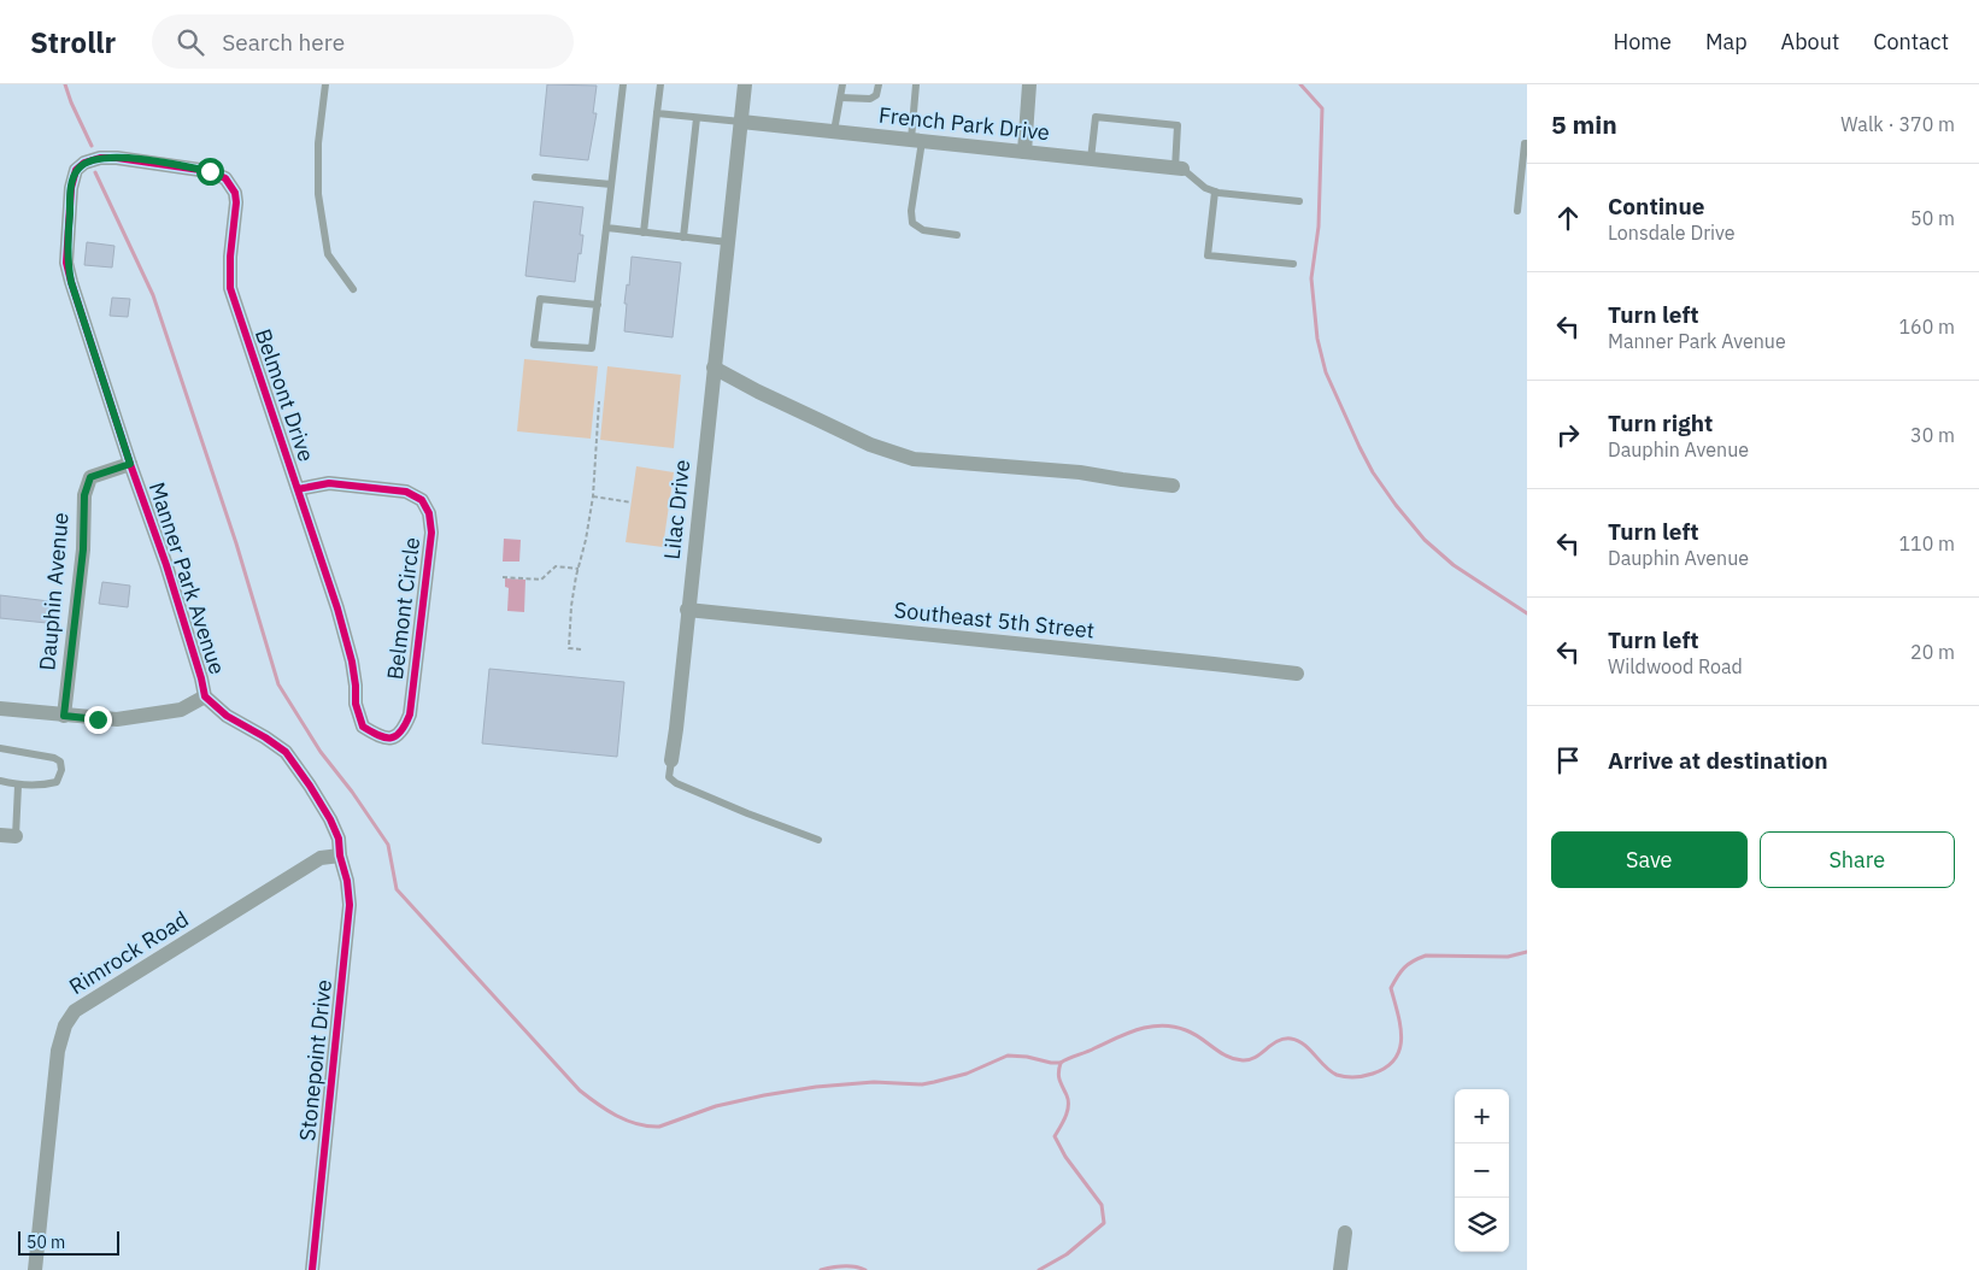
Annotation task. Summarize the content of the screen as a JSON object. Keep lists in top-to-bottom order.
{
  "streets": {
    "street": [
      "French Park Drive",
      "Belmont Drive",
      "Lilac Drive",
      "Manner Park Avenue",
      "Dauphin Avenue",
      "Belmont Circle",
      "Southeast 5th Street",
      "Rimrock Road",
      "Stonepoint Drive"
    ]
  },
  "crossings": [
    ["French Park Drive", "Lilac Drive"],
    ["Belmont Drive", "Manner Park Avenue"],
    ["Belmont Drive", "Belmont Circle"],
    ["Lilac Drive", "Southeast 5th Street"],
    ["Manner Park Avenue", "Dauphin Avenue"],
    ["Manner Park Avenue", "Rimrock Road"],
    ["Manner Park Avenue", "Stonepoint Drive"],
    ["Rimrock Road", "Stonepoint Drive"]
  ],
  "scale_bar": "50 m",
  "page": {
    "header": "Strollr",
    "search": "Search here",
    "nav": [
      "Home",
      "Map",
      "About",
      "Contact"
    ],
    "heading": ["5 min", "Walk · 370 m"],
    "list": [
      ["Continue", "Lonsdale Drive", "50 m"],
      ["Turn left", "Manner Park Avenue", "160 m"],
      ["Turn right", "Dauphin Avenue", "30 m"],
      ["Turn left", "Dauphin Avenue", "110 m"],
      ["Turn left", "Wildwood Road", "20 m"],
      "Arrive at destination"
    ],
    "buttons": ["Save", "Share"],
    "map_buttons": ["+", "−"],
    "scale": "50 m"
  }
}
